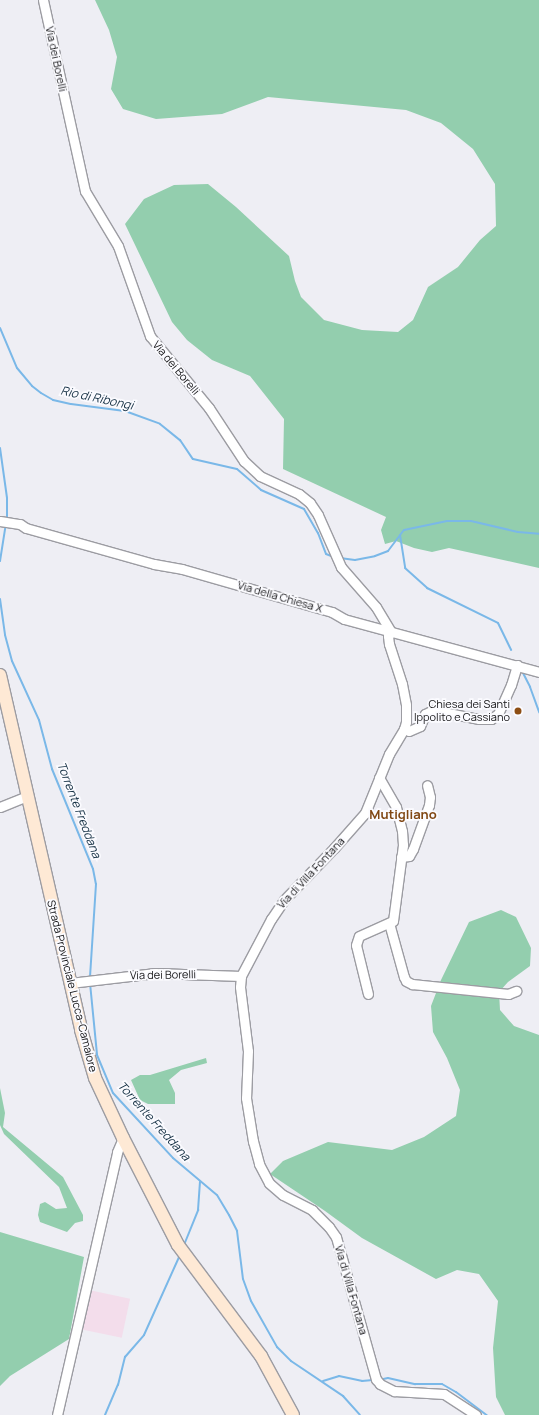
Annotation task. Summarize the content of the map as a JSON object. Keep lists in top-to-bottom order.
{
  "streets": {
    "main road": ["Strada Provinciale Lucca-Camaiore"],
    "street": ["Via dei Borelli", "Via della Chiesa X", "Via di Villa Fontana"]
  },
  "crossings": [
    ["Via dei Borelli", "Via della Chiesa X"],
    ["Via dei Borelli", "Via di Villa Fontana"],
    ["Via dei Borelli", "Strada Provinciale Lucca-Camaiore"],
    ["Via della Chiesa X", "Via di Villa Fontana"]
  ],
  "districts": ["Mutigliano"],
  "water": ["Rio di Ribongi", "Torrente Freddana"],
  "places": ["Chiesa dei Santi Ippolito e Cassiano"]
}
